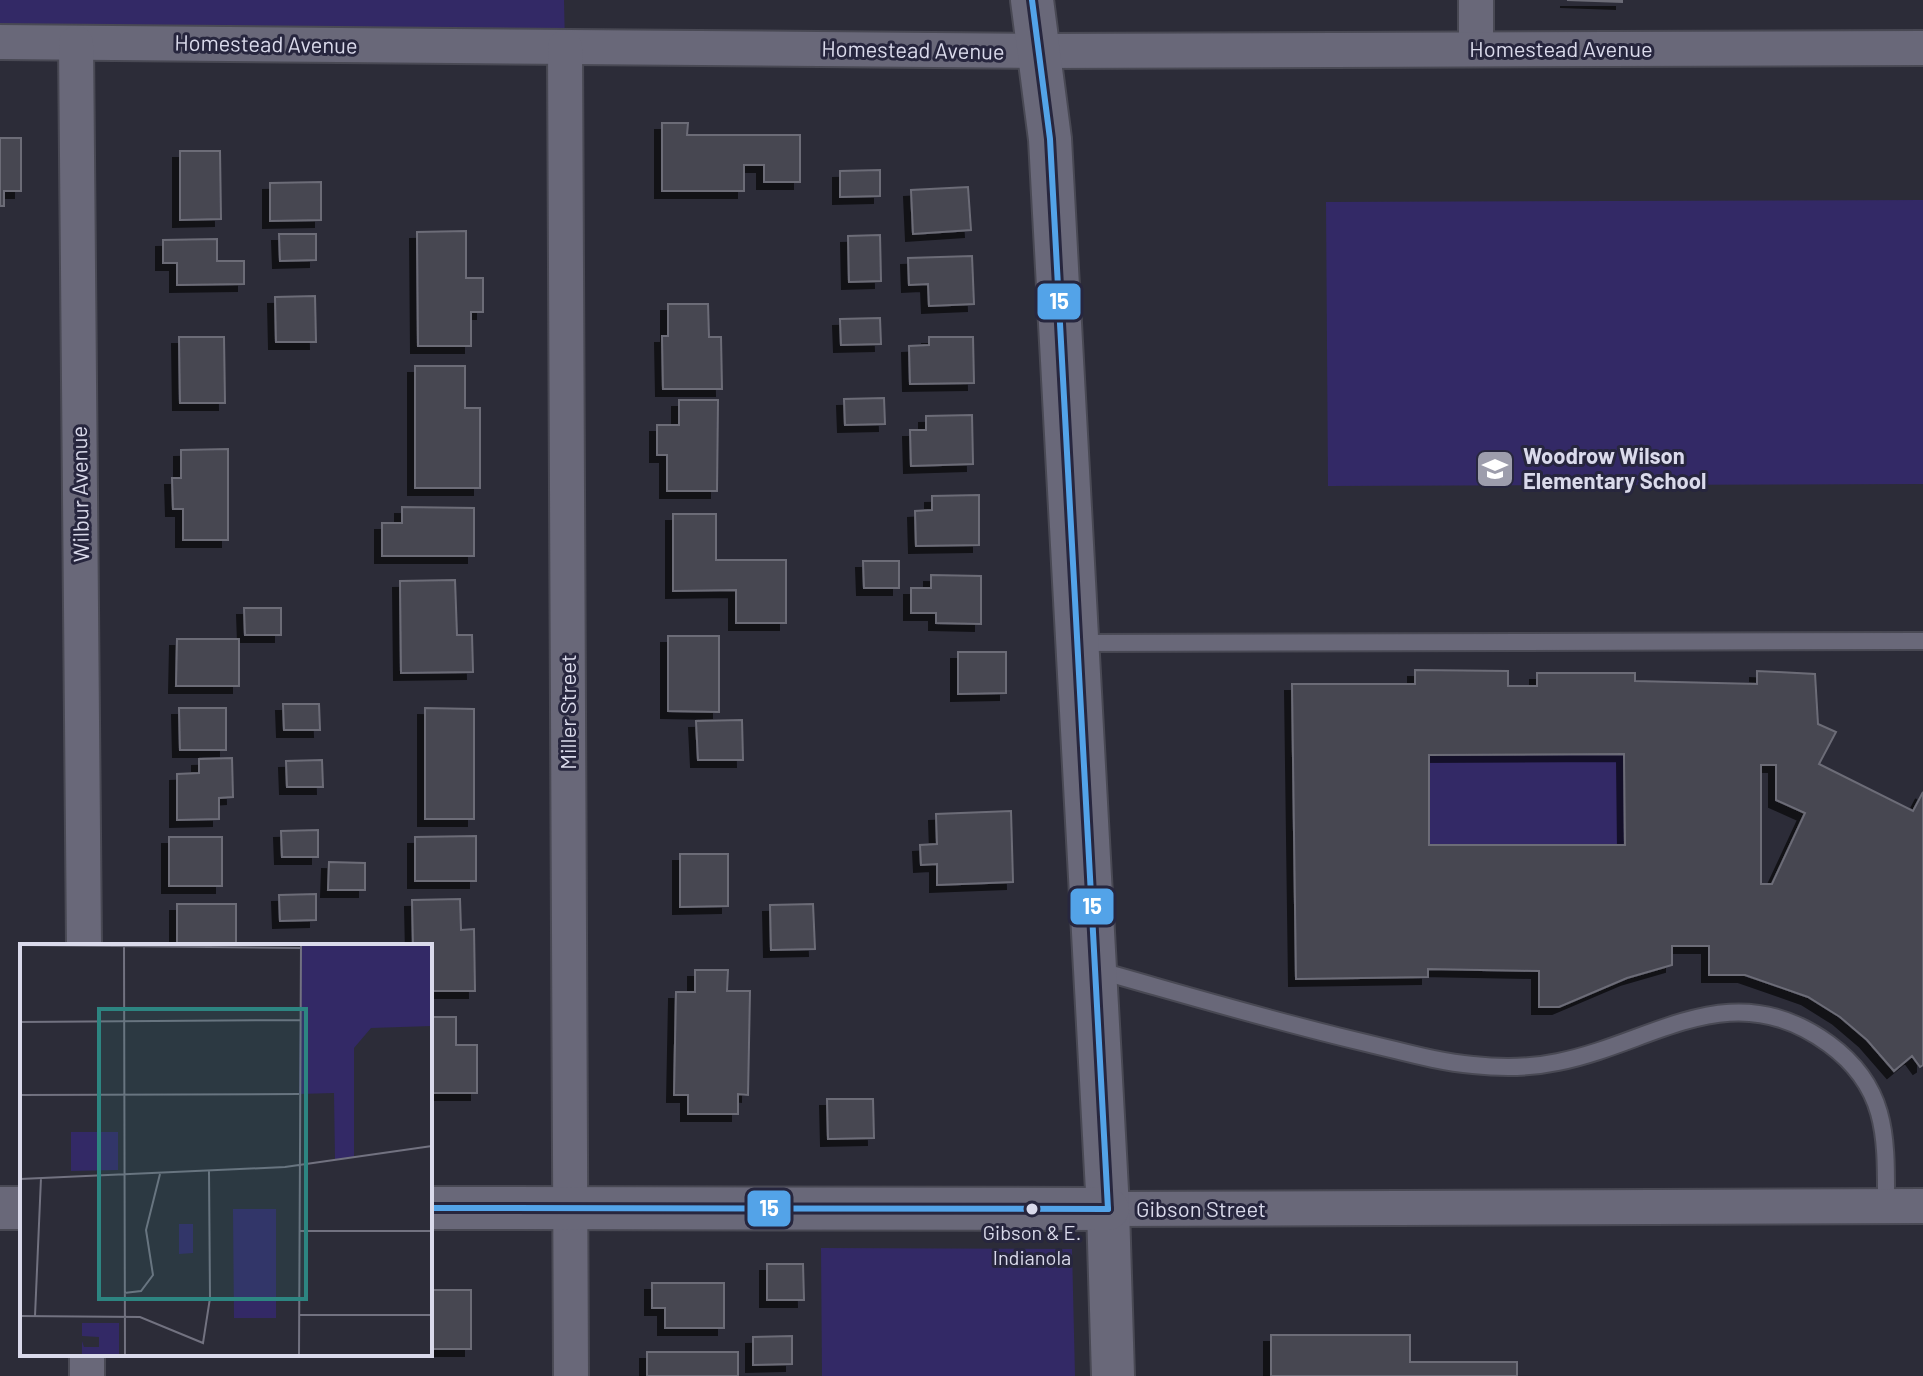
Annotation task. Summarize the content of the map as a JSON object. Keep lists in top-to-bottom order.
{
  "streets": {
    "street": [
      "Homestead Avenue",
      "Wilbur Avenue",
      "Miller Street",
      "Gibson Street"
    ]
  },
  "crossings": [
    ["Homestead Avenue", "Wilbur Avenue"],
    ["Homestead Avenue", "Miller Street"],
    ["Miller Street", "Gibson Street"]
  ],
  "places": {
    "school or university": ["Woodrow Wilson Elementary School"],
    "other": ["Gibson & E. Indianola"]
  },
  "lines": ["transit line 15"]
}
